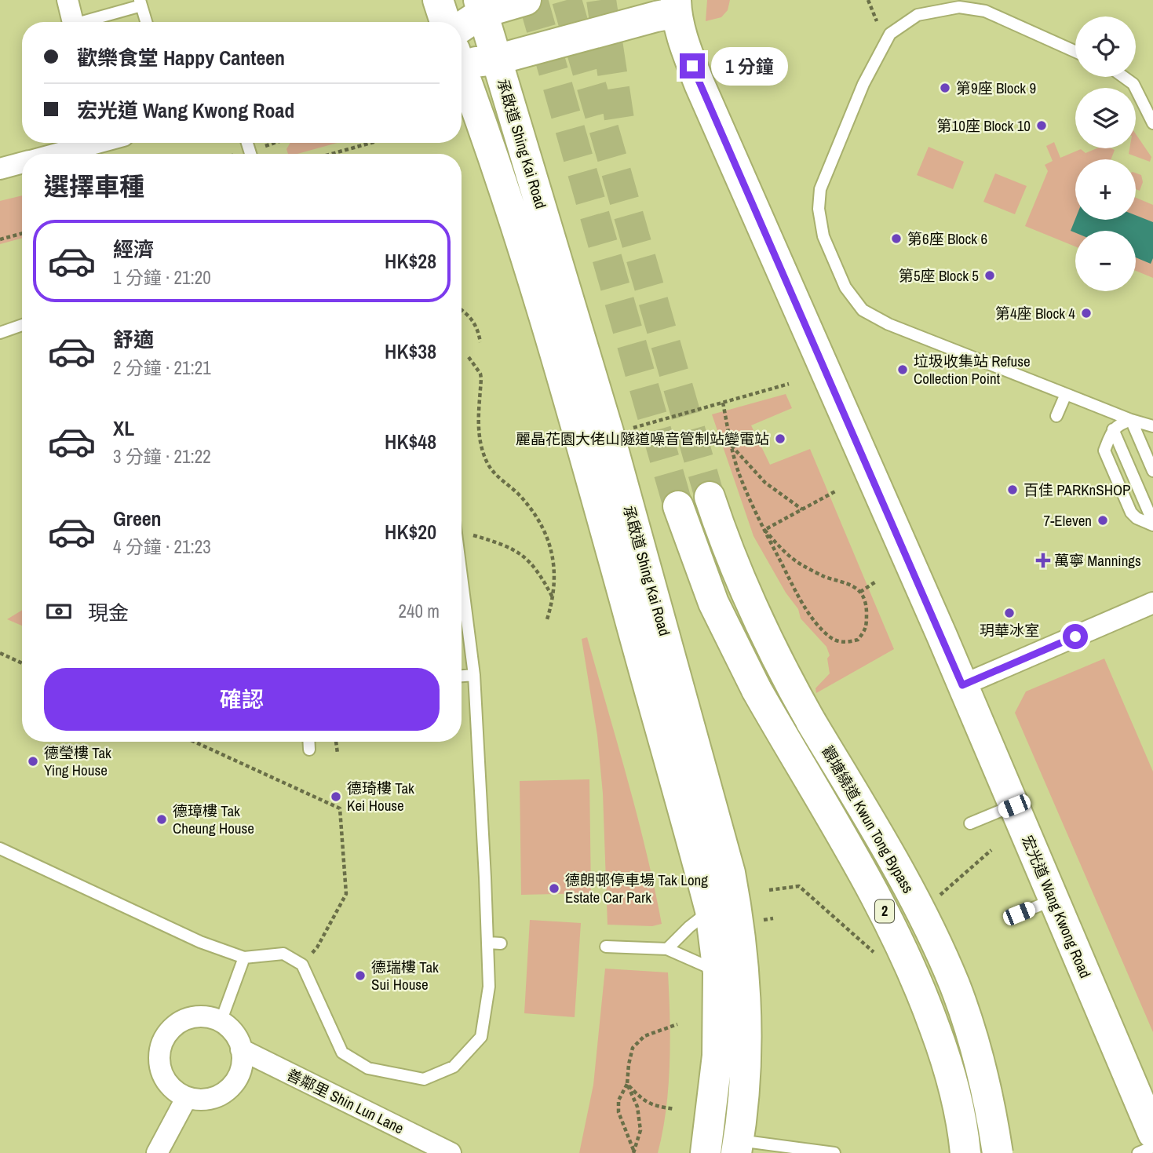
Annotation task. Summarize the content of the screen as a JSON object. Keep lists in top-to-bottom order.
{
  "streets": {
    "main road": [
      "承啟道 Shing Kai Road",
      "觀塘繞道 Kwun Tong Bypass",
      "宏光道 Wang Kwong Road",
      "2"
    ],
    "street": ["善鄰里 Shin Lun Lane"]
  },
  "places": {
    "other": [
      "第9座 Block 9",
      "第10座 Block 10",
      "第6座 Block 6",
      "第5座 Block 5",
      "第4座 Block 4",
      "垃圾收集站 Refuse Collection Point",
      "麗晶花園大佬山隧道噪音管制站變電站",
      "百佳 PARKnSHOP",
      "7-Eleven",
      "玥華冰室",
      "德瑩樓 Tak Ying House",
      "德琦樓 Tak Kei House",
      "德璋樓 Tak Cheung House",
      "德朗邨停車場 Tak Long Estate Car Park",
      "德瑞樓 Tak Sui House"
    ],
    "health": ["萬寧 Mannings"]
  },
  "page": {
    "map_buttons": ["+", "−"],
    "banner": ["歡樂食堂 Happy Canteen", "宏光道 Wang Kwong Road"],
    "bubble": "1 分鐘",
    "heading": "選擇車種",
    "list": [
      {
        "name": "經濟",
        "note": "1 分鐘 · 21:20",
        "value": "HK$28"
      },
      {
        "name": "舒適",
        "note": "2 分鐘 · 21:21",
        "value": "HK$38"
      },
      {
        "name": "XL",
        "note": "3 分鐘 · 21:22",
        "value": "HK$48"
      },
      {
        "name": "Green",
        "note": "4 分鐘 · 21:23",
        "value": "HK$20"
      }
    ],
    "pay": ["現金", "240 m"],
    "buttons": "確認"
  }
}
